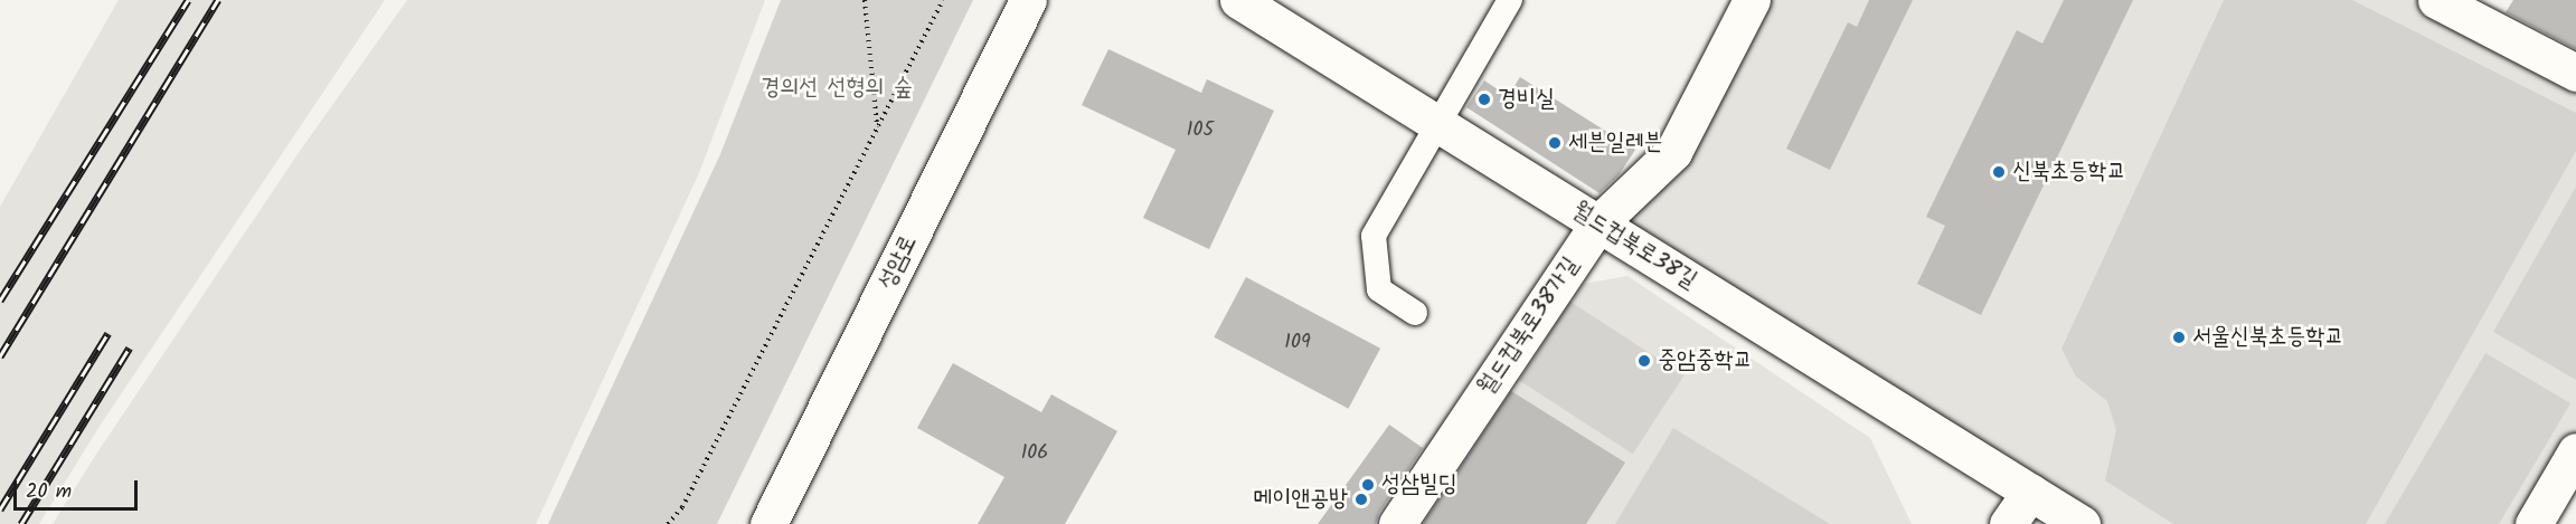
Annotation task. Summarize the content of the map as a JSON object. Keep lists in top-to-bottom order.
{
  "streets": {
    "street": ["월드컵북로38길", "성암로", "월드컵북로38가길"]
  },
  "crossings": [
    ["월드컵북로38길", "월드컵북로38가길"]
  ],
  "parks": ["경의선 선형의 숲"],
  "places": [
    "경비실",
    "세븐일레븐",
    "신북초등학교",
    "서울신북초등학교",
    "중암중학교",
    "성삼빌딩",
    "메이앤공방"
  ],
  "house_numbers": ["105", "109", "106"],
  "scale_bar": "20 m"
}
